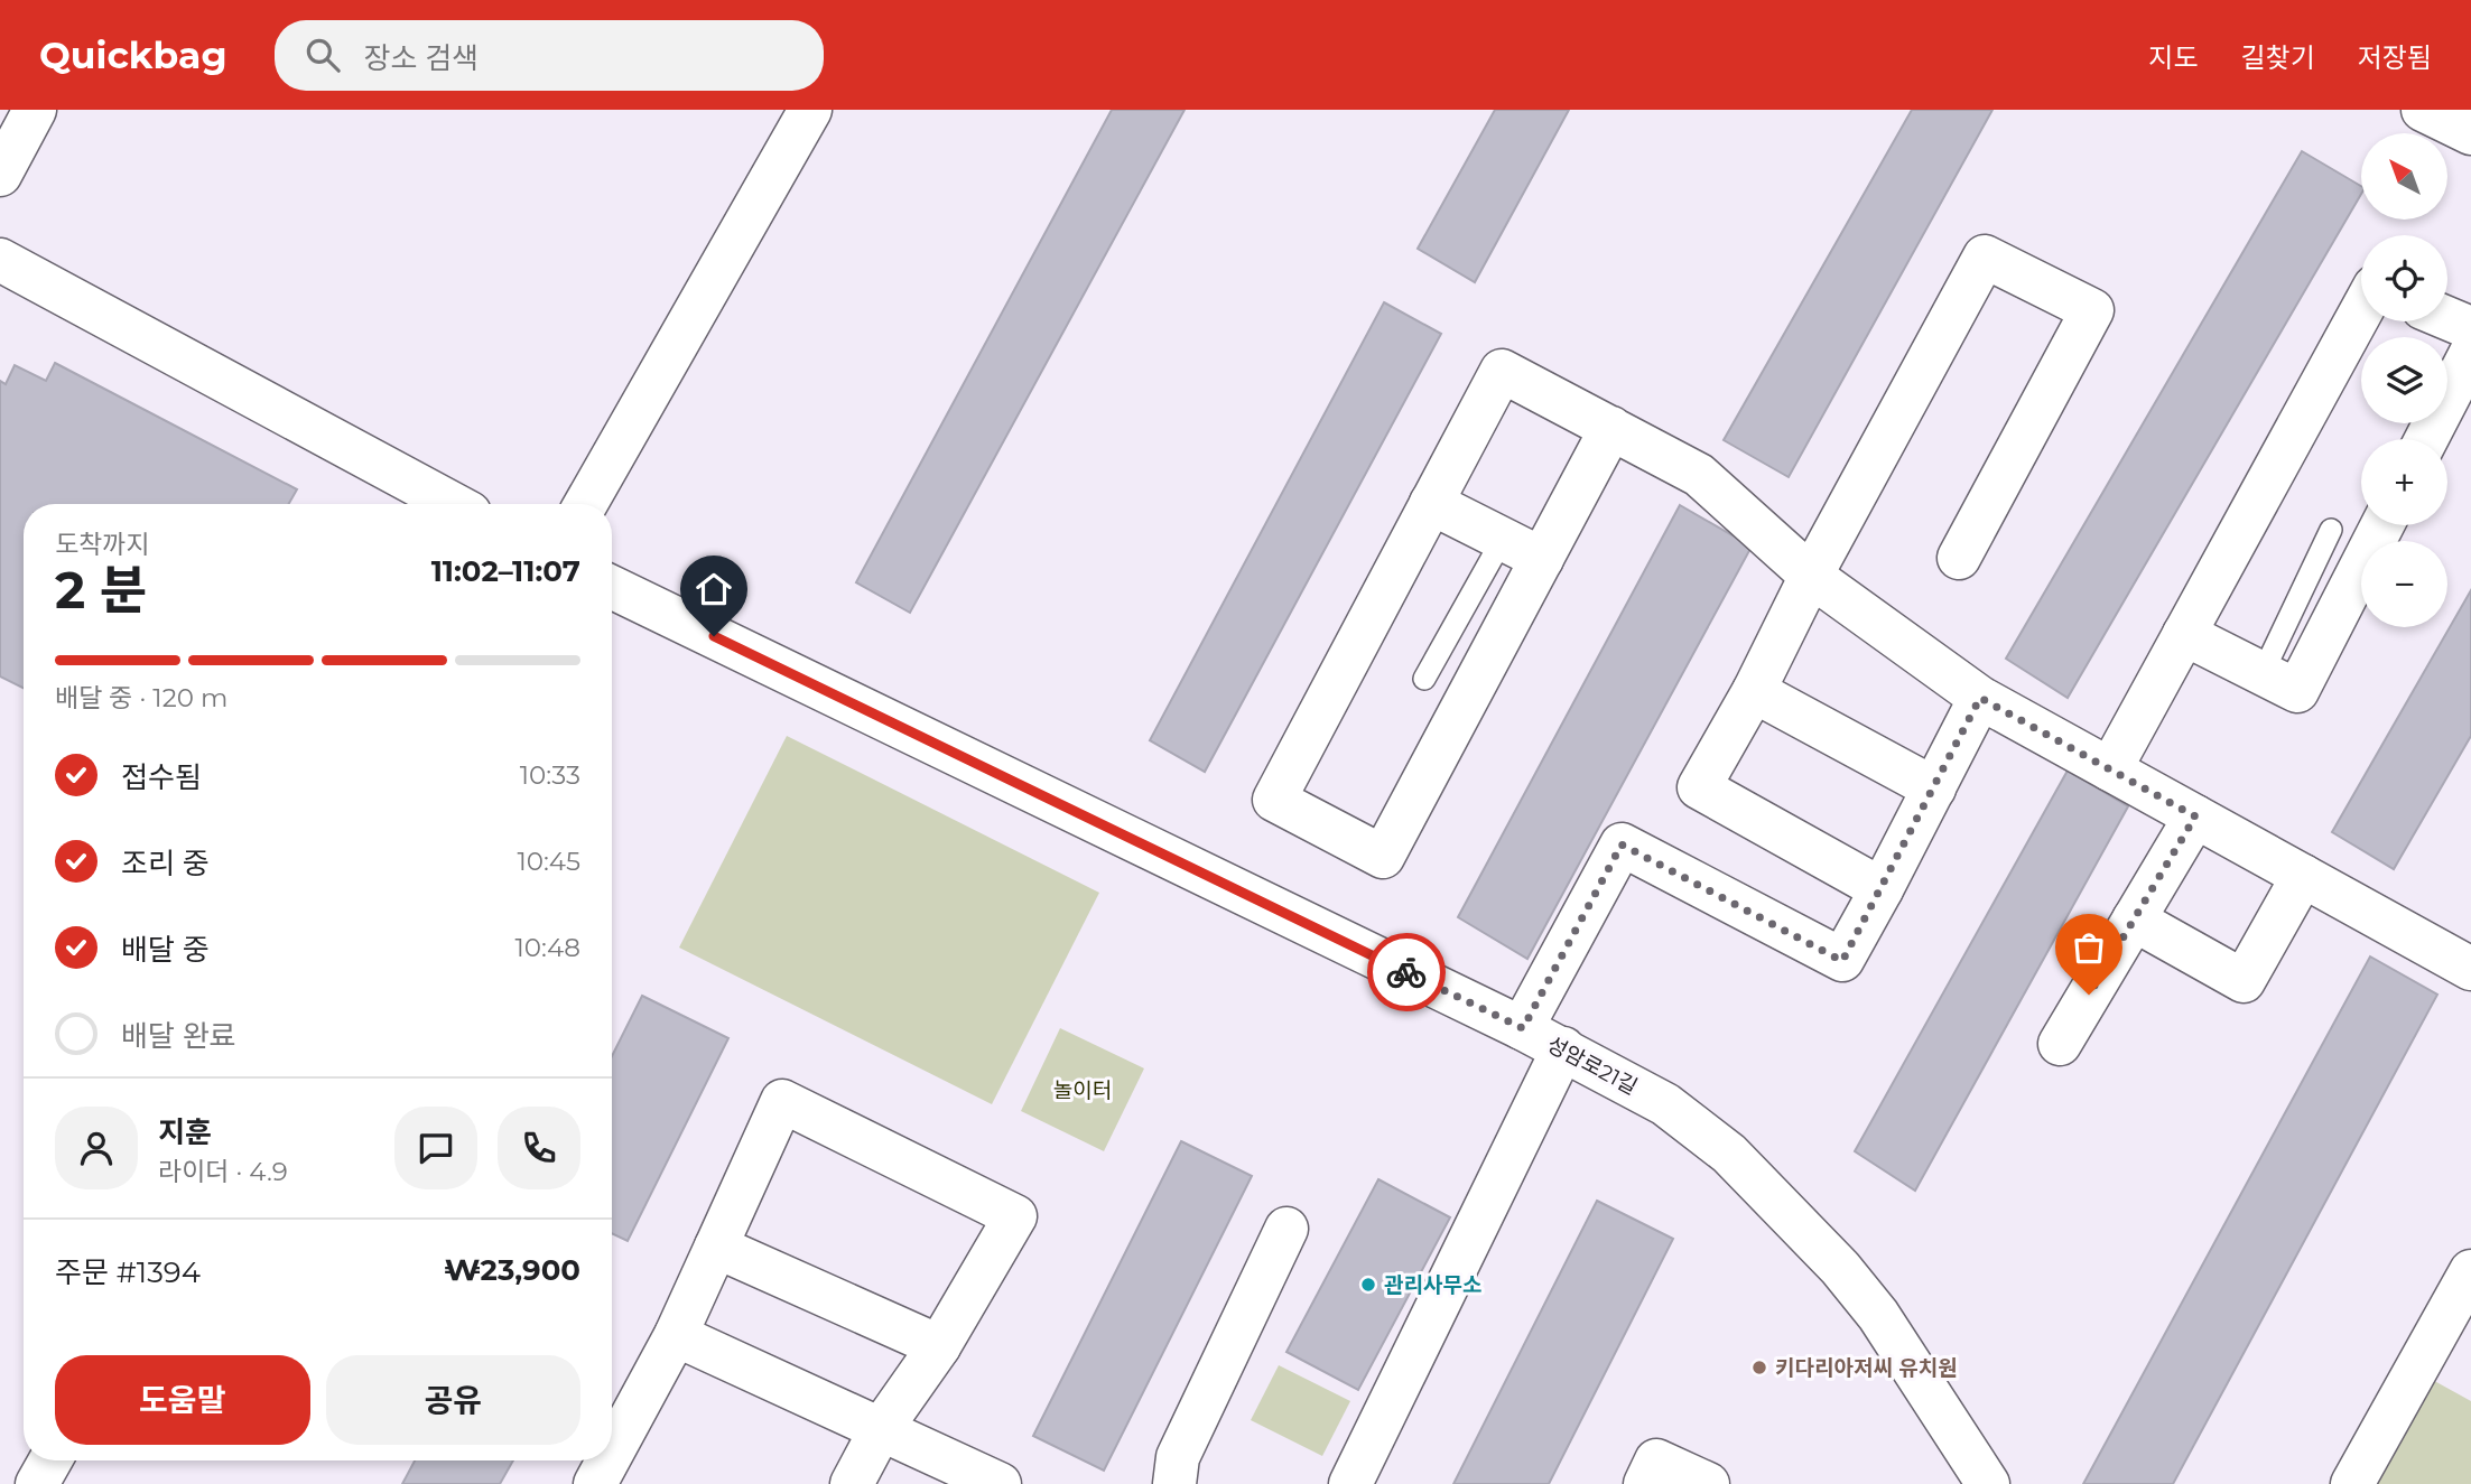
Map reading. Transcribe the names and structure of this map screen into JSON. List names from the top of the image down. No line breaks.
{"streets":{"street":["성암로21길"]},"parks":["놀이터"],"places":["관리사무소","키다리아저씨 유치원"],"north":"top left","page":{"header":"Quickbag","search":"장소 검색","nav":["지도","길찾기","저장됨"],"map_buttons":["+","−"],"heading":["2 분","도착까지","11:02–11:07"],"panel":["지훈","라이더 · 4.9","주문 #1394","₩23,900"],"bar":"배달 중 · 120 m","list":[["접수됨","10:33"],["조리 중","10:45"],["배달 중","10:48"],"배달 완료"],"buttons":["도움말","공유"]}}
